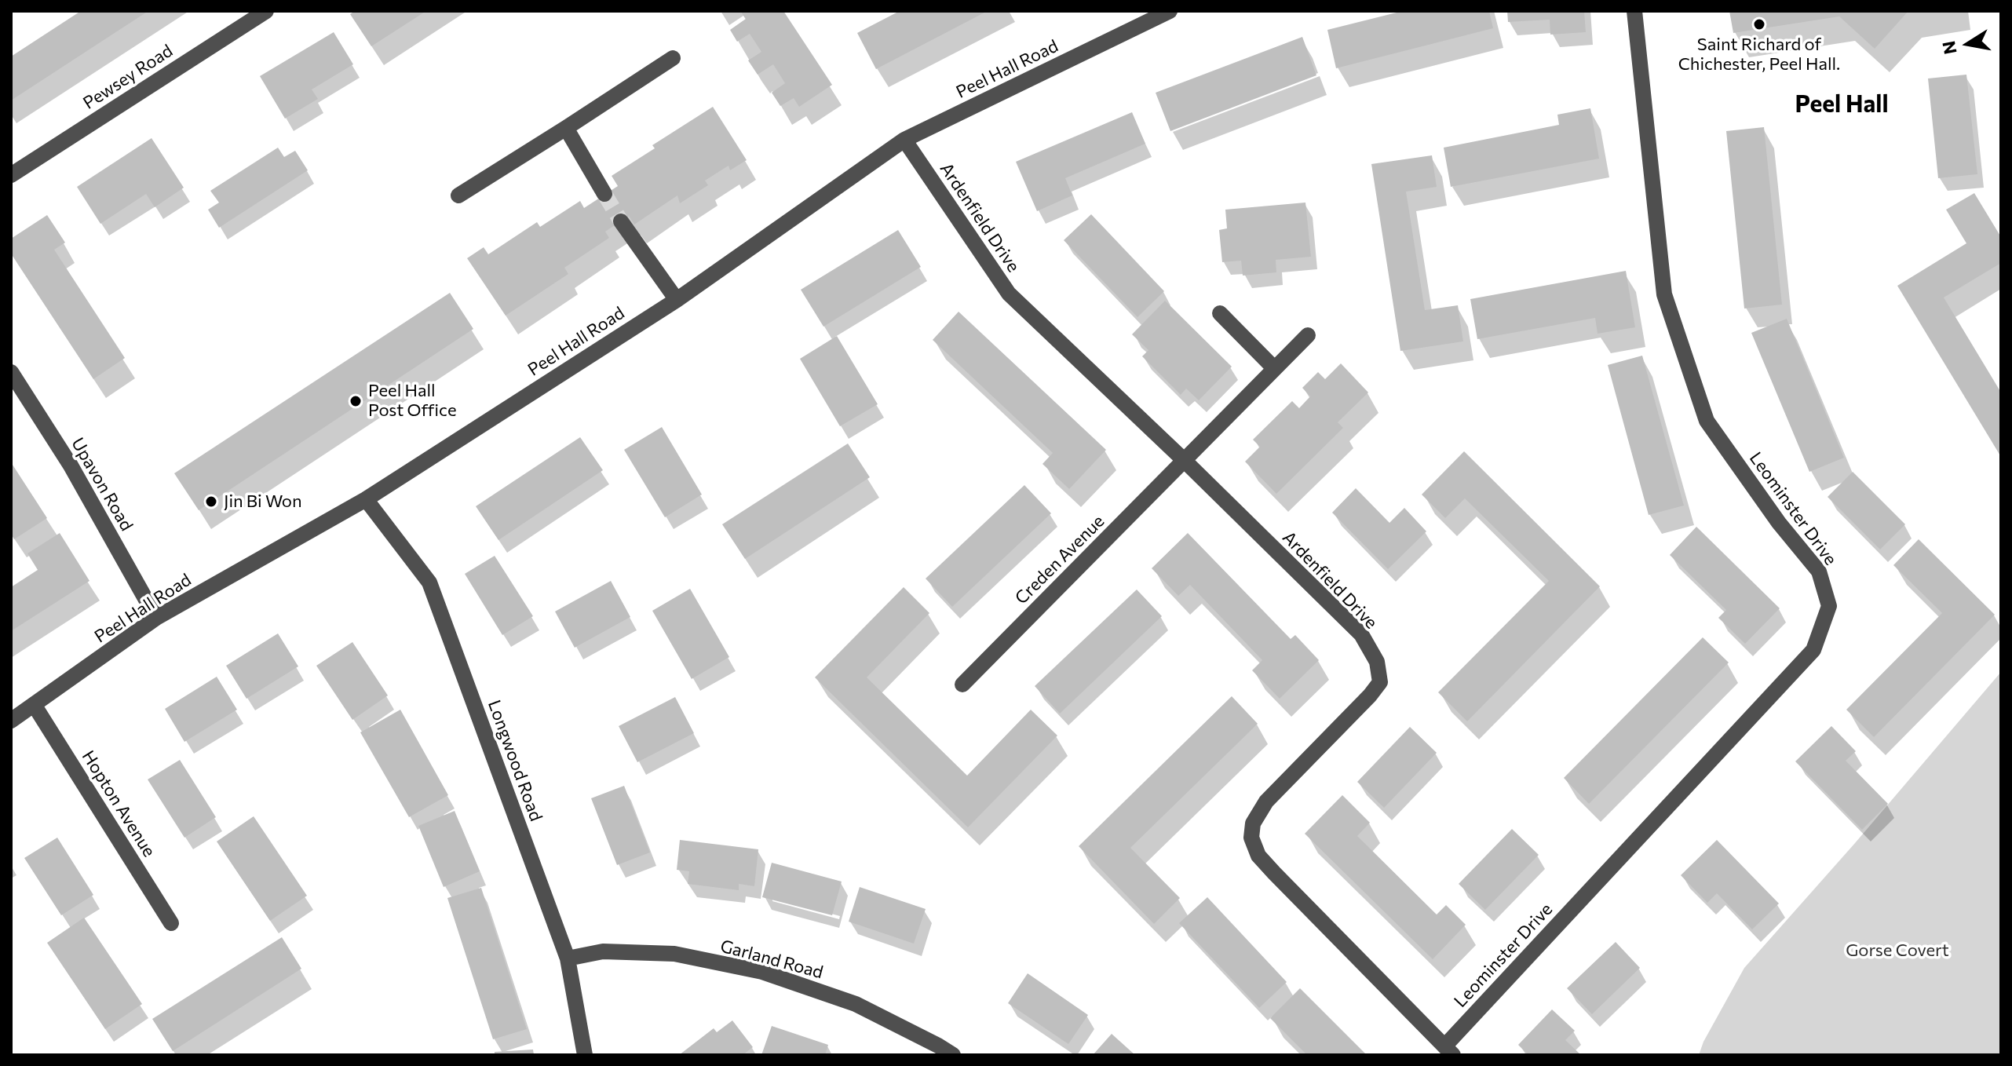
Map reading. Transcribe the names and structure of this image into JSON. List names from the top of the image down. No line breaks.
{"streets":{"street":["Peel Hall Road","Pewsey Road","Ardenfield Drive","Upavon Road","Leominster Drive","Creden Avenue","Longwood Road","Hopton Avenue","Garland Road"]},"crossings":[["Peel Hall Road","Ardenfield Drive"],["Peel Hall Road","Upavon Road"],["Peel Hall Road","Longwood Road"],["Peel Hall Road","Hopton Avenue"],["Ardenfield Drive","Leominster Drive"],["Ardenfield Drive","Creden Avenue"],["Longwood Road","Garland Road"]],"districts":["Peel Hall"],"parks":["Gorse Covert"],"places":["Saint Richard of Chichester, Peel Hall.","Peel Hall Post Office","Jin Bi Won"],"north":"left"}
